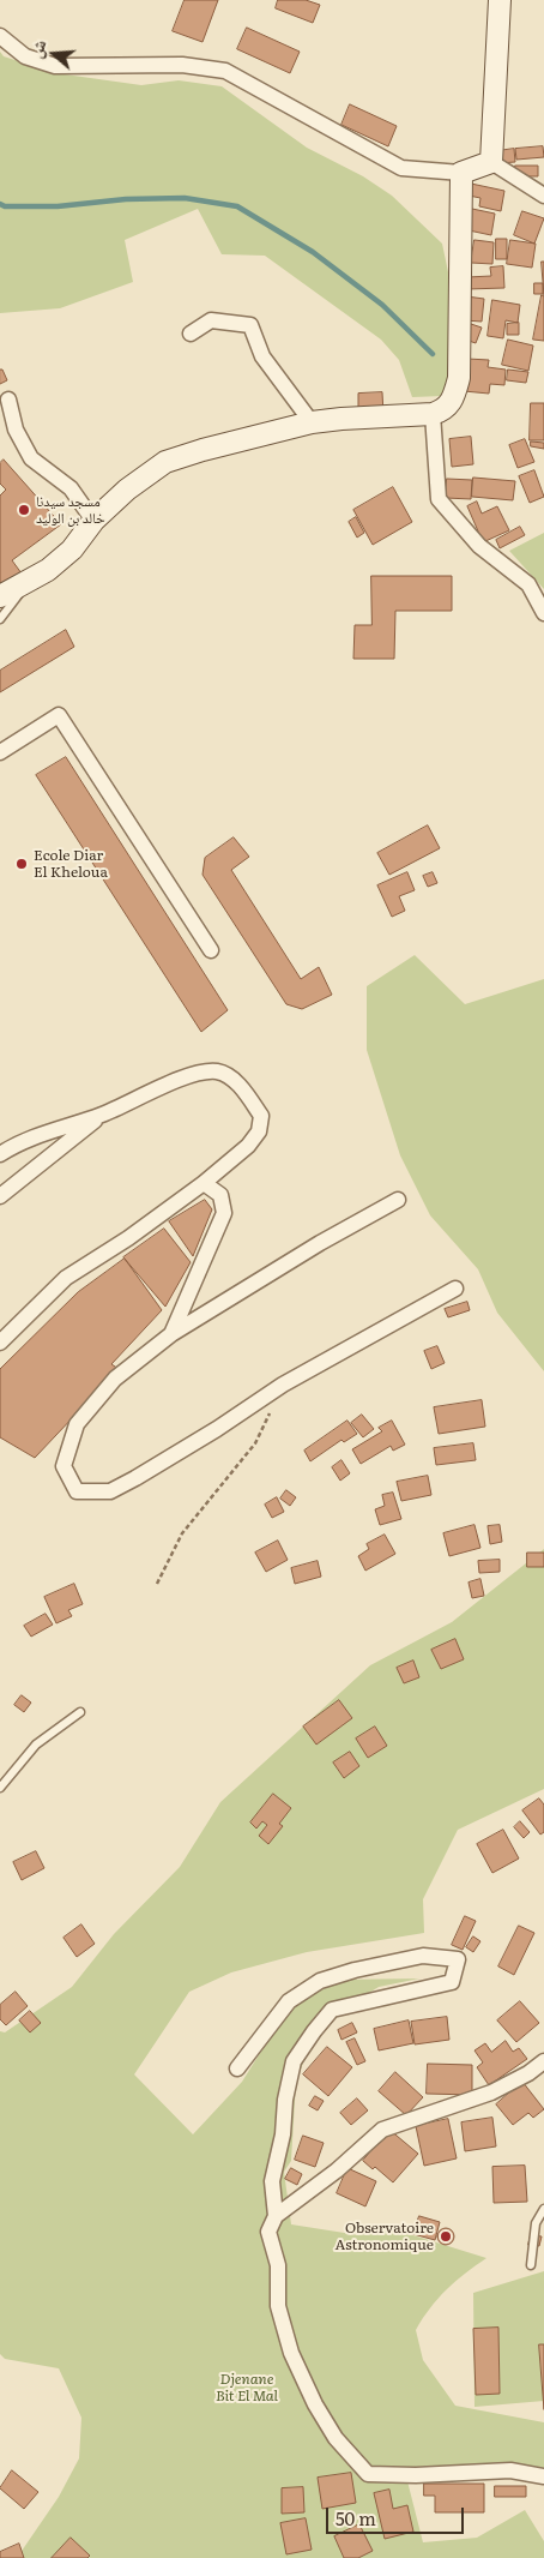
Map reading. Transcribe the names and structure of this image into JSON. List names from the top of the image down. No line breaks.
{"parks":["Djenane Bit El Mal"],"places":["مسجد سيدنا خالد بن الوليد","Ecole Diar El Kheloua","Observatoire Astronomique"],"scale_bar":"50 m","north":"left"}
